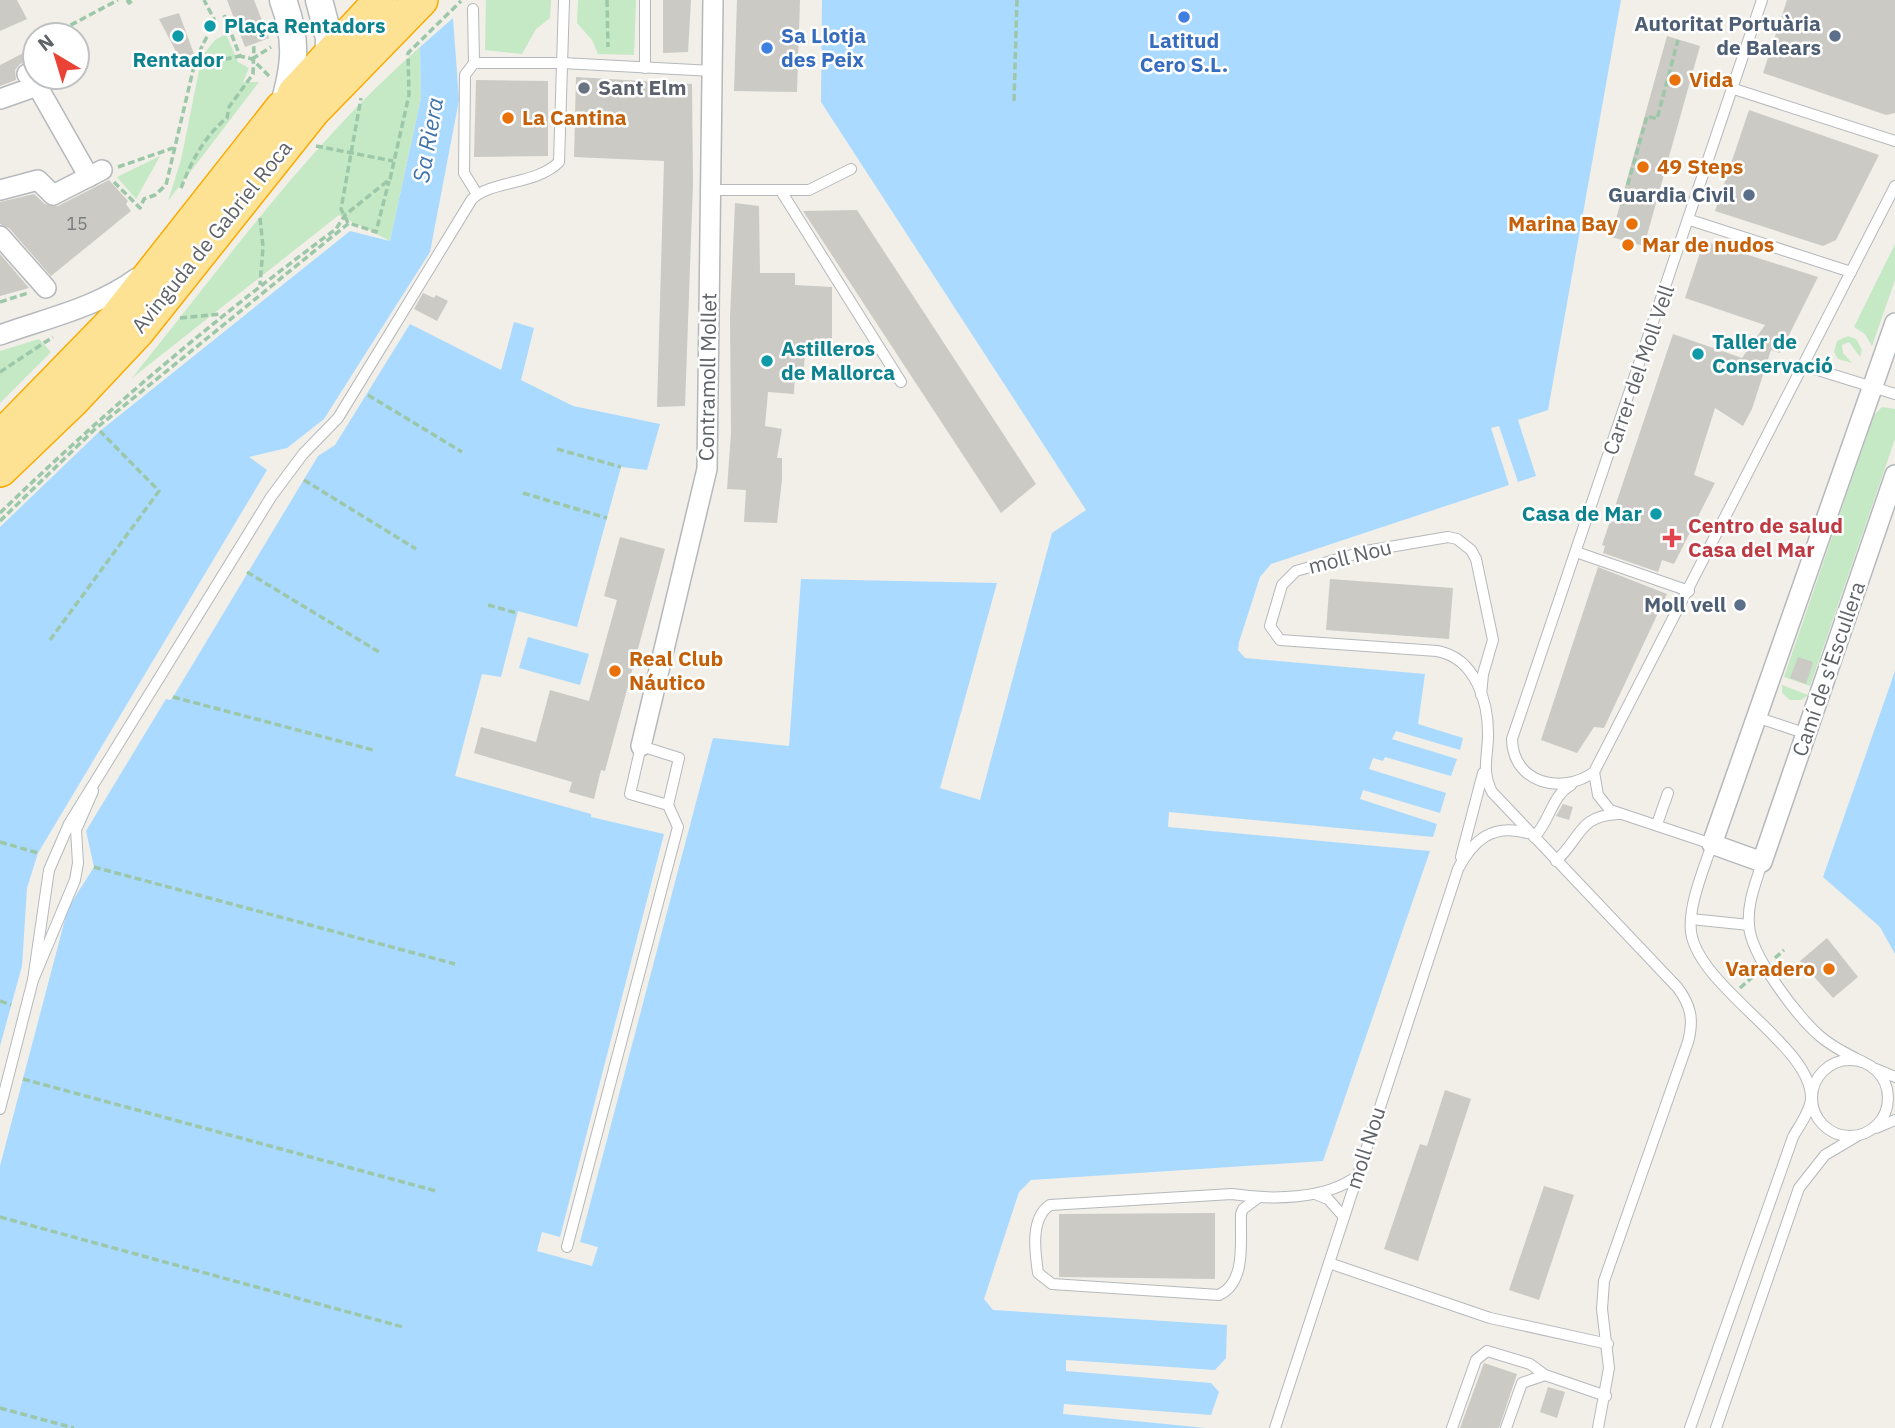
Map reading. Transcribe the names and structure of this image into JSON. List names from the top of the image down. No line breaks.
{"streets":{"highway":["Avinguda de Gabriel Roca"],"street":["Contramoll Mollet","Camí de s'Escullera"],"lane":["Carrer del Moll Vell","moll Nou"]},"water":["Sa Riera"],"places":{"other":["Latitud Cero S.L.","Plaça Rentadors","Rentador","Autoritat Portuària de Balears","Sa Llotja des Peix","Vida","Sant Elm","La Cantina","49 Steps","Guardia Civil","Marina Bay","Mar de nudos","Taller de Conservació","Astilleros de Mallorca","Casa de Mar","Moll vell","Real Club Náutico","Varadero"],"health":["Centro de salud Casa del Mar"]},"house_numbers":["15"],"north":"top left"}
